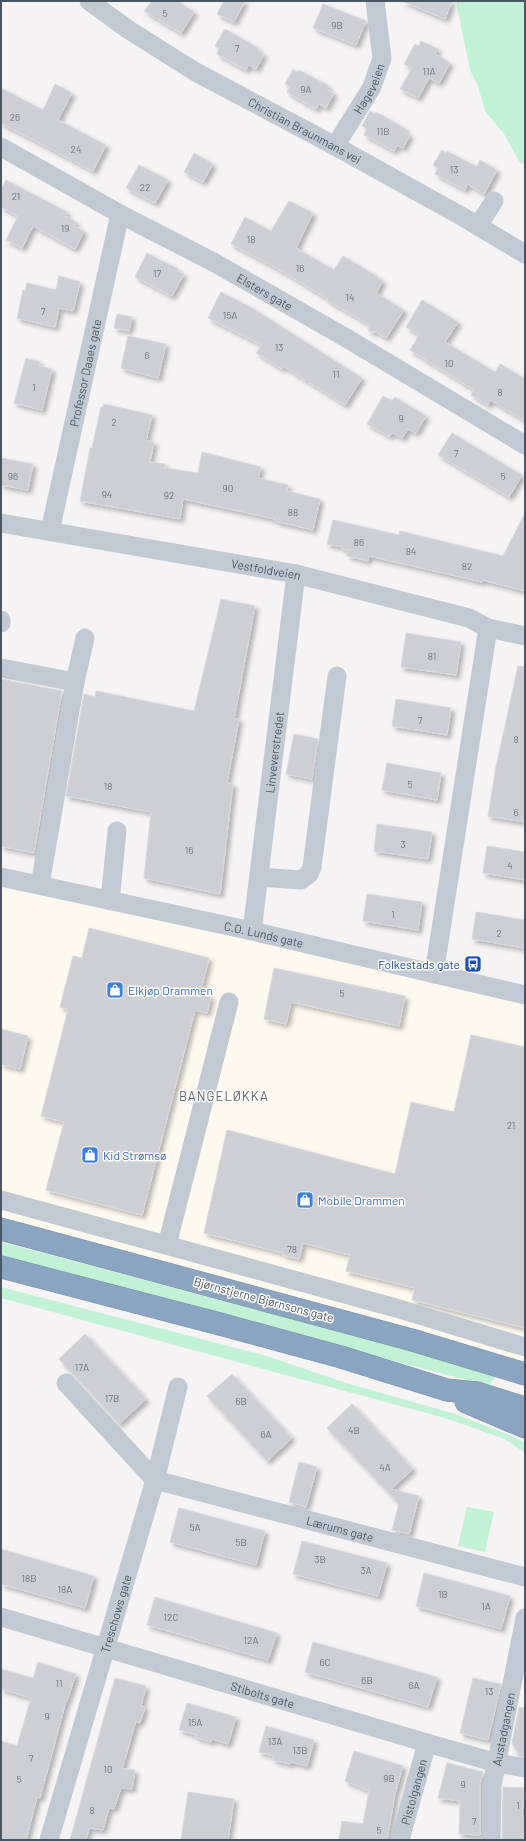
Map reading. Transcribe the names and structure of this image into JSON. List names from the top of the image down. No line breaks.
{"streets":{"highway":["Bjørnstjerne Bjørnsons gate"],"street":["Hageveien","Christian Braunmans vei","Elsters gate","Professor Daaes gate","Vestfoldveien","Linveverstredet","C.O. Lunds gate","Lærums gate","Treschows gate","Stibolts gate","Austadgangen","Pistolgangen"]},"crossings":[["Hageveien","Christian Braunmans vei"],["Elsters gate","Professor Daaes gate"],["Professor Daaes gate","Vestfoldveien"],["Vestfoldveien","Linveverstredet"],["Linveverstredet","C.O. Lunds gate"],["Lærums gate","Treschows gate"],["Treschows gate","Stibolts gate"],["Stibolts gate","Austadgangen"],["Stibolts gate","Pistolgangen"]],"districts":["BANGELØKKA"],"places":{"bus stop":["Folkestads gate"],"shop":["Elkjøp Drammen","Kid Strømsø","Mobile Drammen"]},"house_numbers":["5","9B","7","11A","9A","26","11B","24","13","22","21","19","18","16","17","14","7","15A","13","6","10","11","1","8","9","2","7","96","5","90","94","92","88","86","84","82","81","7","8","5","18","6","3","16","4","1","2","5","21","78","17A","17B","6B","4B","6A","4A","5A","5B","3B","3A","18B","18A","1B","1A","12C","12A","6C","6B","11","6A","13","9","15A","13A","13B","7","10","9B","5","9","1","8","7","5"]}
